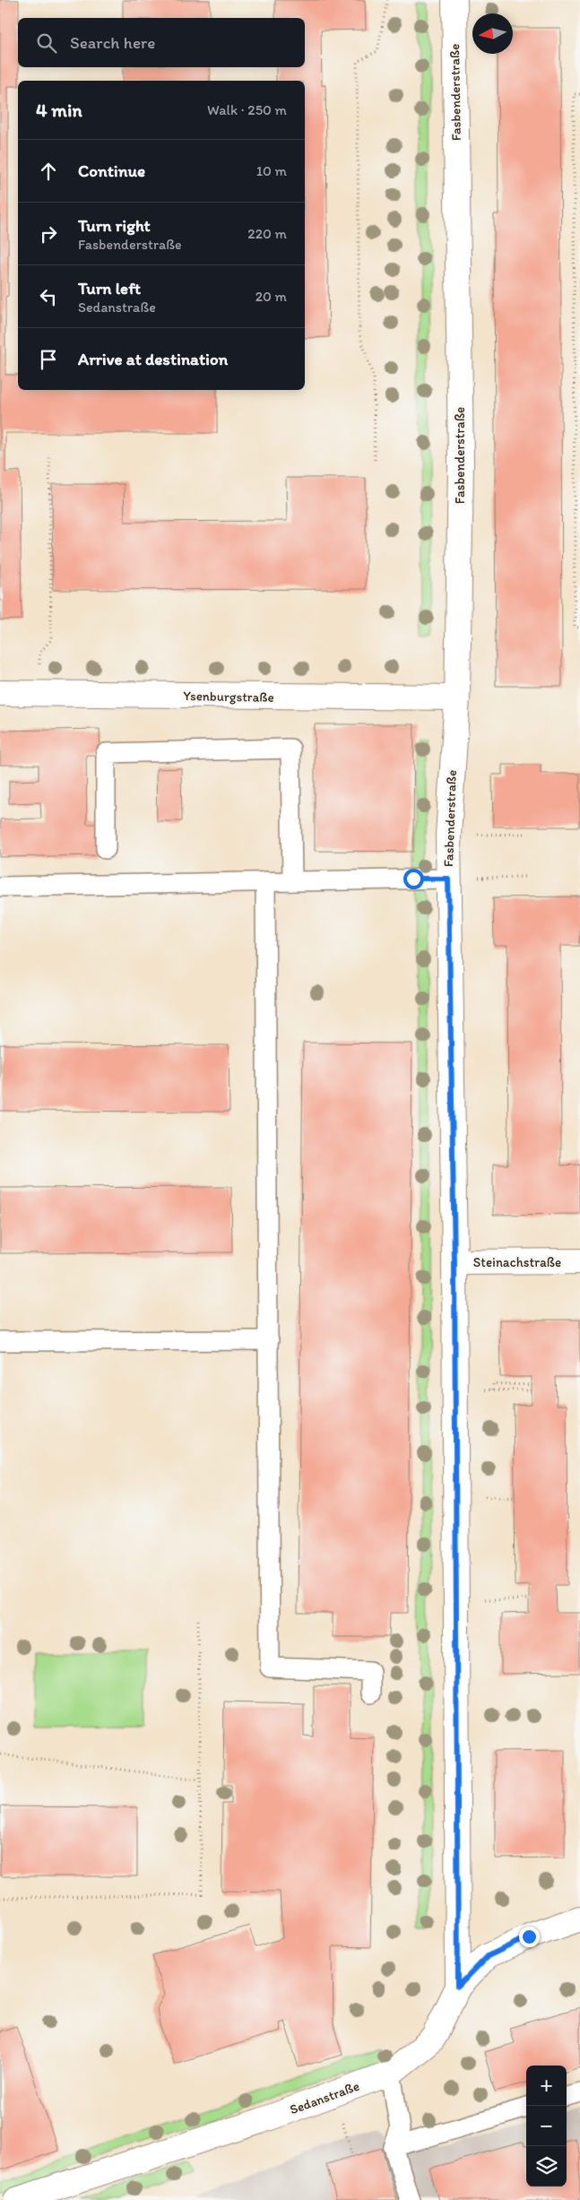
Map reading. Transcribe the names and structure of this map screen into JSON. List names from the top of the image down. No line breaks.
{"streets":{"street":["Fasbenderstraße","Ysenburgstraße","Steinachstraße","Sedanstraße"]},"crossings":[["Fasbenderstraße","Ysenburgstraße"],["Fasbenderstraße","Steinachstraße"],["Fasbenderstraße","Sedanstraße"]],"north":"left","page":{"search":"Search here","heading":["4 min","Walk · 250 m"],"list":[["Continue","10 m"],["Turn right","Fasbenderstraße","220 m"],["Turn left","Sedanstraße","20 m"],"Arrive at destination"],"map_buttons":["+","−"]}}
